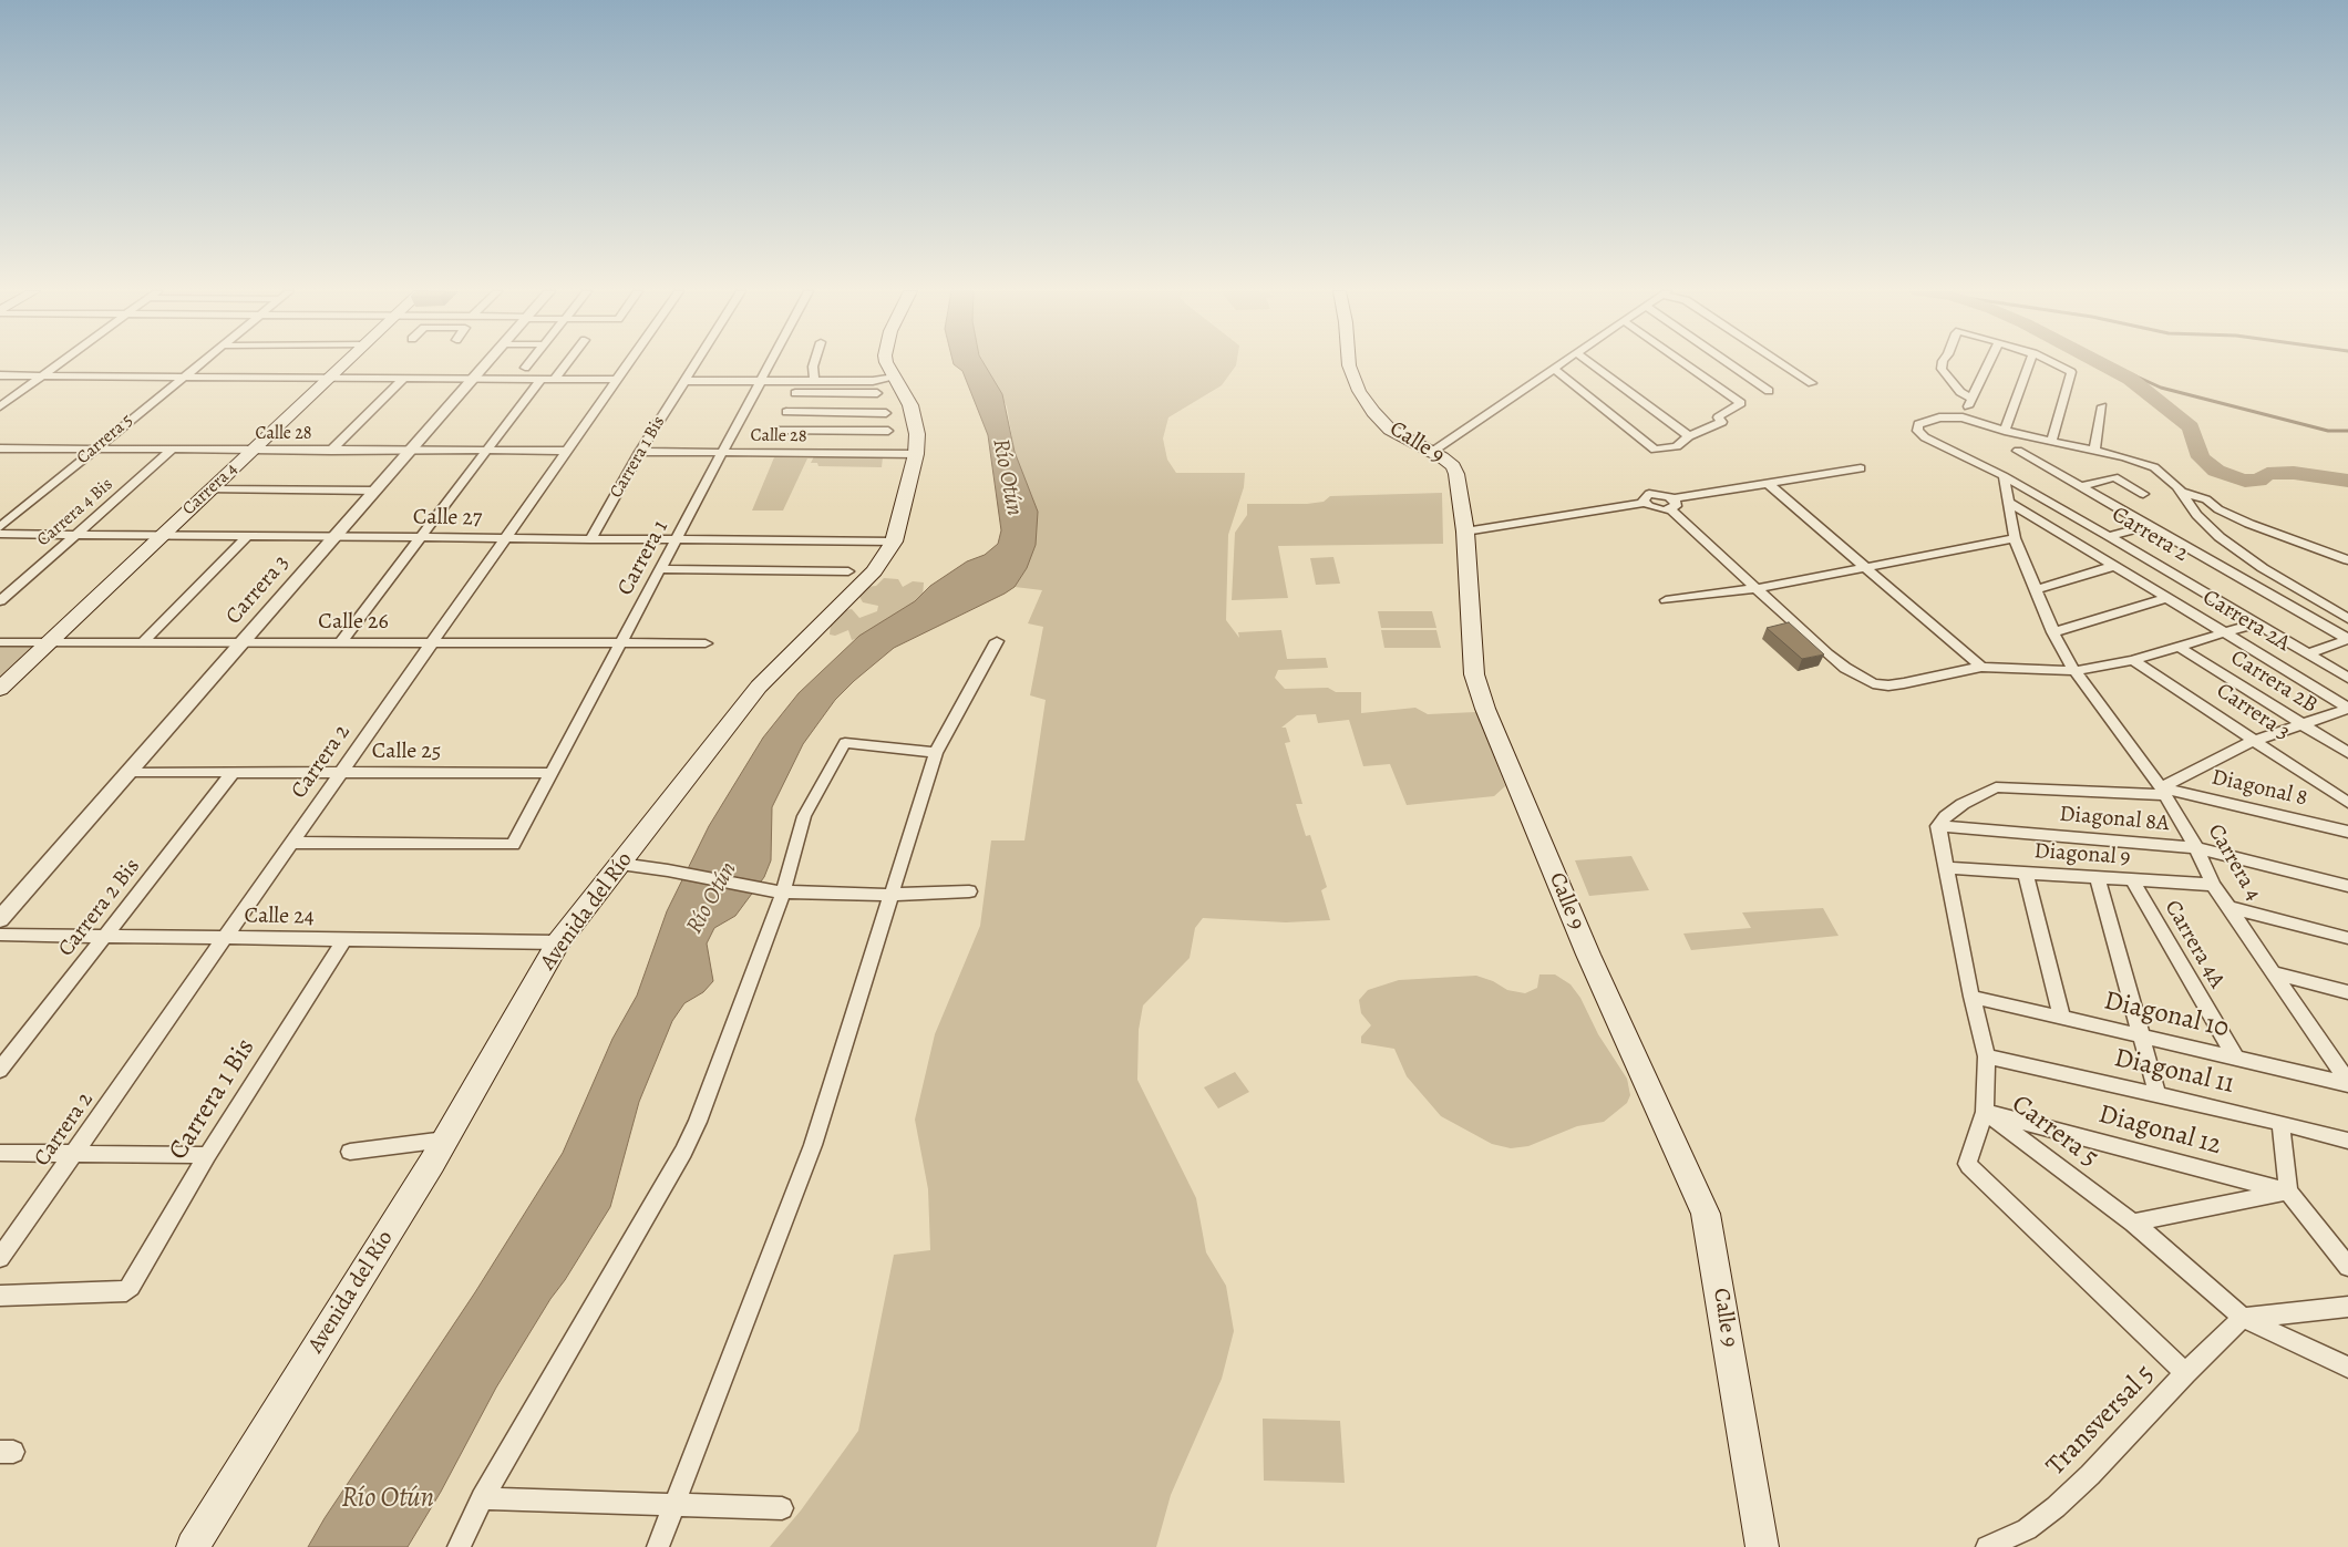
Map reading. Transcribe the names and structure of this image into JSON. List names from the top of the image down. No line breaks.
{"streets":{"main road":["Calle 9","Carrera 4","Avenida del Río"],"street":["Calle 28","Carrera 5","Carrera 1 Bis","Carrera 4 Bis","Calle 27","Carrera 2","Carrera 1","Carrera 3","Carrera 2A","Calle 26","Carrera 2B","Calle 25","Diagonal 8","Diagonal 8A","Diagonal 9","Carrera 2 Bis","Calle 24","Carrera 4A","Diagonal 10","Diagonal 11","Diagonal 12","Transversal 5"]},"crossings":[["Calle 28","Carrera 5"],["Calle 28","Carrera 1 Bis"],["Calle 28","Carrera 4"],["Calle 28","Carrera 4 Bis"],["Calle 28","Carrera 2"],["Calle 28","Carrera 1"],["Calle 28","Carrera 3"],["Calle 28","Avenida del Río"],["Carrera 5","Diagonal 8"],["Carrera 5","Diagonal 8A"],["Carrera 5","Diagonal 9"],["Carrera 5","Diagonal 10"],["Carrera 5","Diagonal 11"],["Carrera 5","Diagonal 12"],["Carrera 5","Transversal 5"],["Carrera 1 Bis","Calle 27"],["Carrera 1 Bis","Calle 24"],["Carrera 4","Calle 27"],["Carrera 4","Carrera 2"],["Carrera 4","Carrera 2A"],["Carrera 4","Calle 26"],["Carrera 4","Diagonal 8"],["Carrera 4","Diagonal 8A"],["Carrera 4","Diagonal 9"],["Carrera 4","Diagonal 10"],["Carrera 4 Bis","Calle 27"],["Calle 27","Carrera 2"],["Calle 27","Carrera 1"],["Calle 27","Carrera 3"],["Calle 27","Avenida del Río"],["Carrera 2","Carrera 1"],["Carrera 2","Calle 26"],["Carrera 2","Calle 25"],["Carrera 2","Calle 24"],["Carrera 1","Calle 26"],["Carrera 1","Calle 25"],["Carrera 3","Calle 26"],["Carrera 3","Calle 25"],["Calle 25","Carrera 2 Bis"],["Diagonal 8","Diagonal 8A"],["Diagonal 9","Carrera 4A"],["Carrera 2 Bis","Calle 24"],["Avenida del Río","Calle 24"],["Carrera 4A","Diagonal 10"]],"water":["Río Otún"]}
